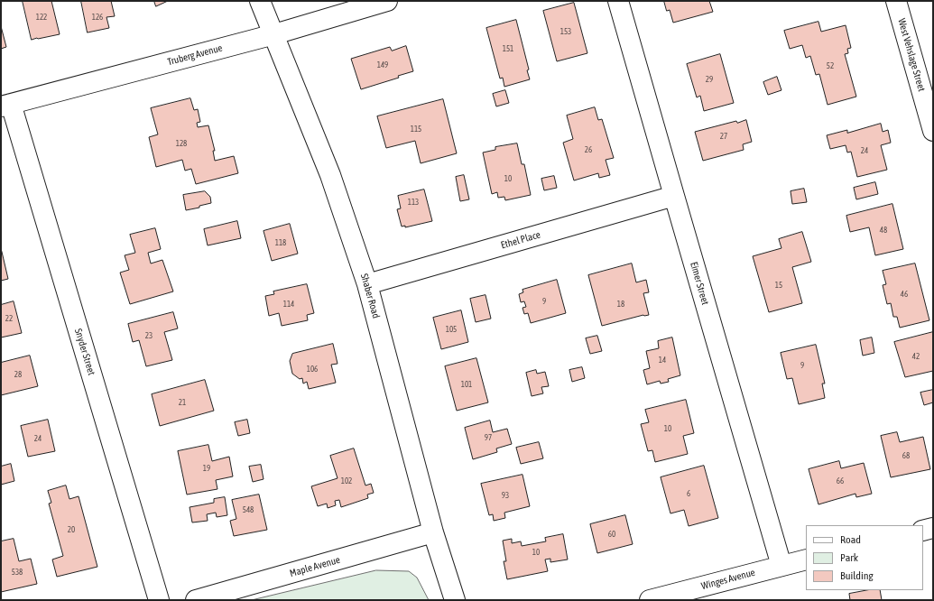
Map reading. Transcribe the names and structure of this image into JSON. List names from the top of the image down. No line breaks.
{"streets":{"street":["Truberg Avenue","West Vehslage Street","Ethel Place","Eimer Street","Shaber Road","Snyder Street","Maple Avenue","Winges Avenue"]},"crossings":[["Truberg Avenue","Shaber Road"],["Truberg Avenue","Snyder Street"],["Ethel Place","Eimer Street"],["Ethel Place","Shaber Road"],["Eimer Street","Winges Avenue"],["Shaber Road","Maple Avenue"]],"house_numbers":["122","126","153","151","149","52","29","115","27","128","26","24","10","113","48","118","15","46","9","114","18","22","105","23","42","14","9","106","28","101","21","10","97","24","68","19","102","66","6","93","548","20","60","10","538"],"legend":["Road","Park","Building"]}
